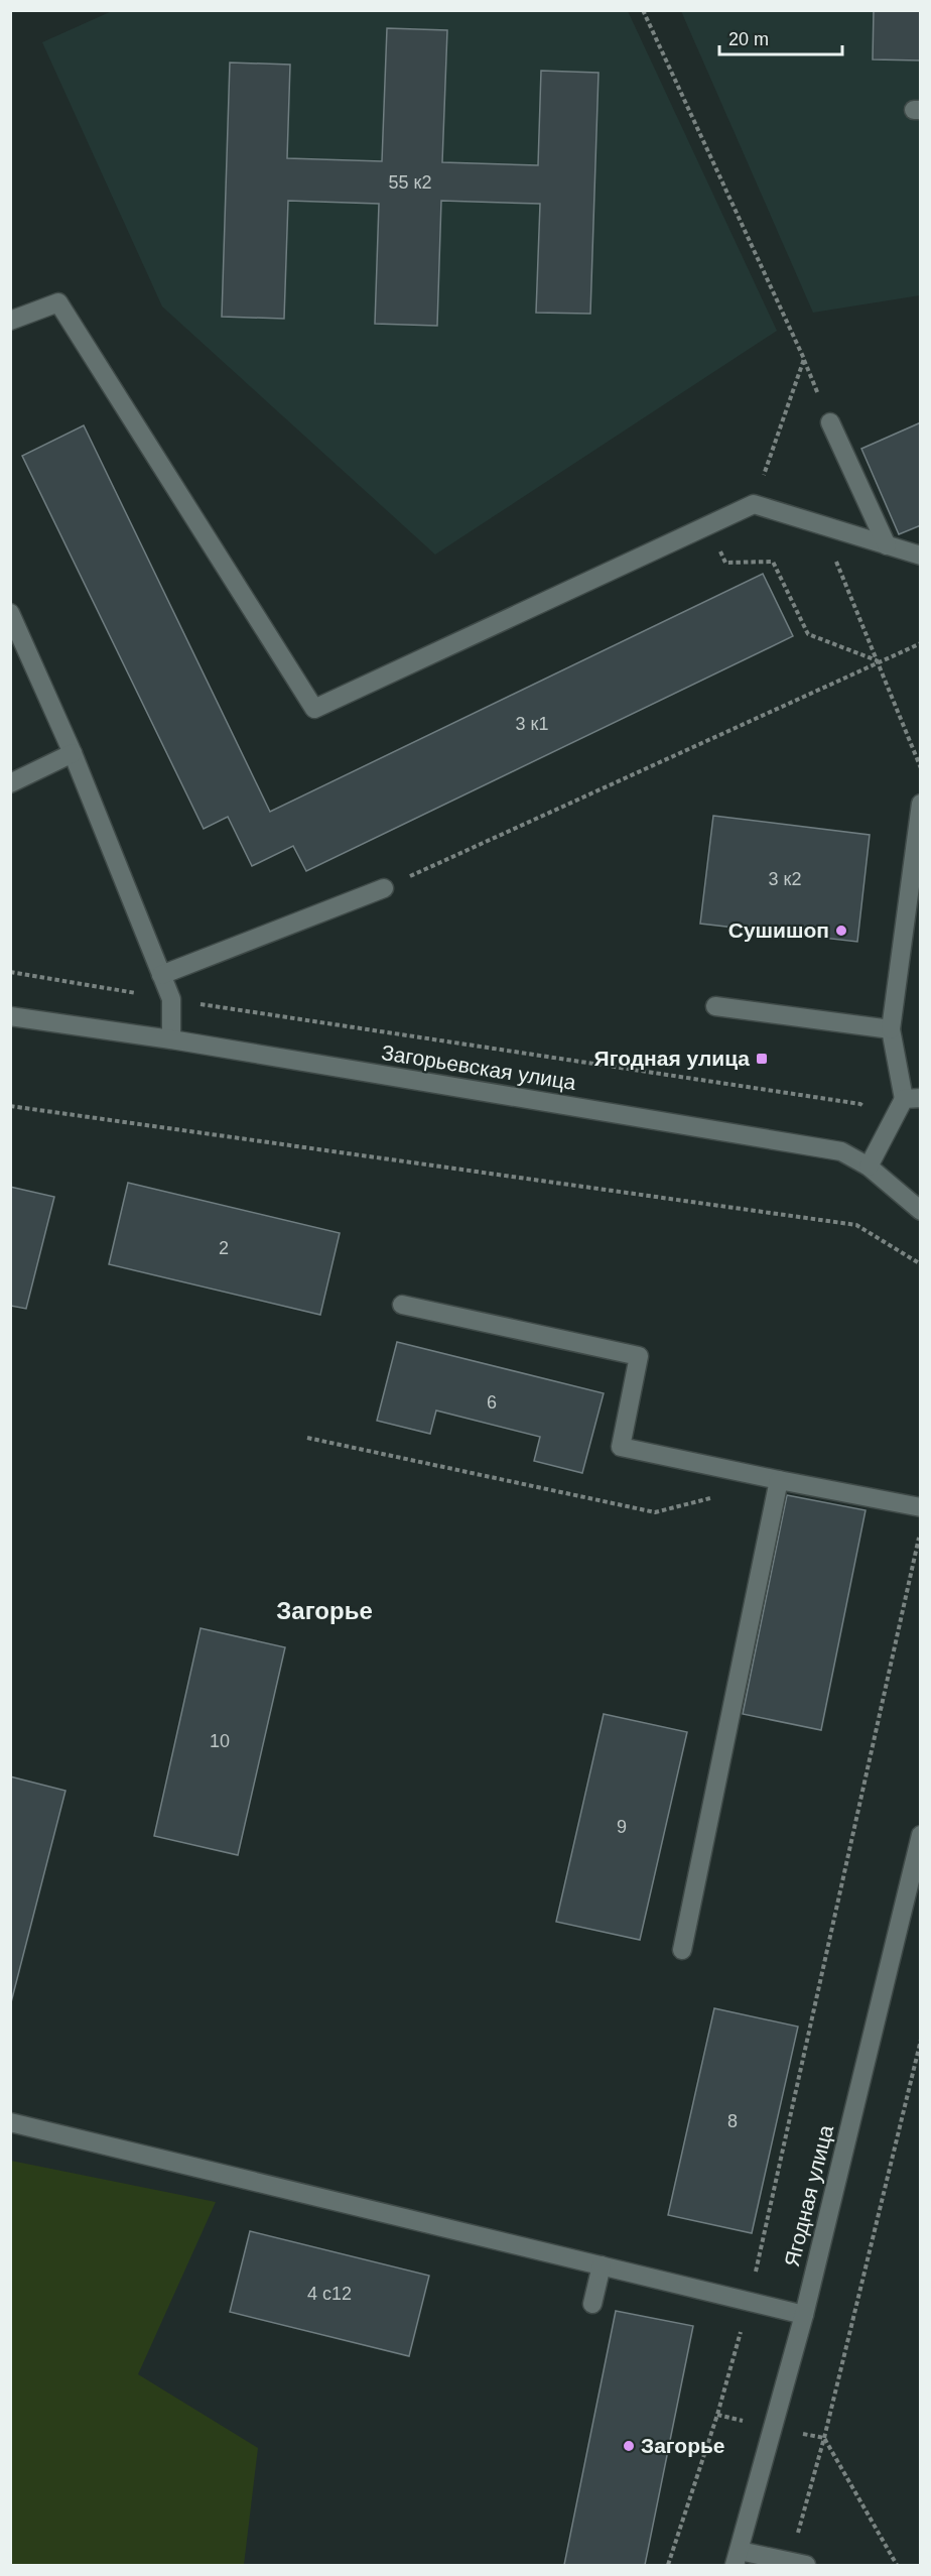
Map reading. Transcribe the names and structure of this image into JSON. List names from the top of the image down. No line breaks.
{"streets":{"street":["Загорьевская улица","Ягодная улица"]},"districts":["Загорье"],"places":{"other":["Сушишоп","Загорье"],"transit":["Ягодная улица"]},"house_numbers":["55 к2","3 к1","3 к2","2","6","10","9","8","4 с12"],"scale_bar":"20 m"}
